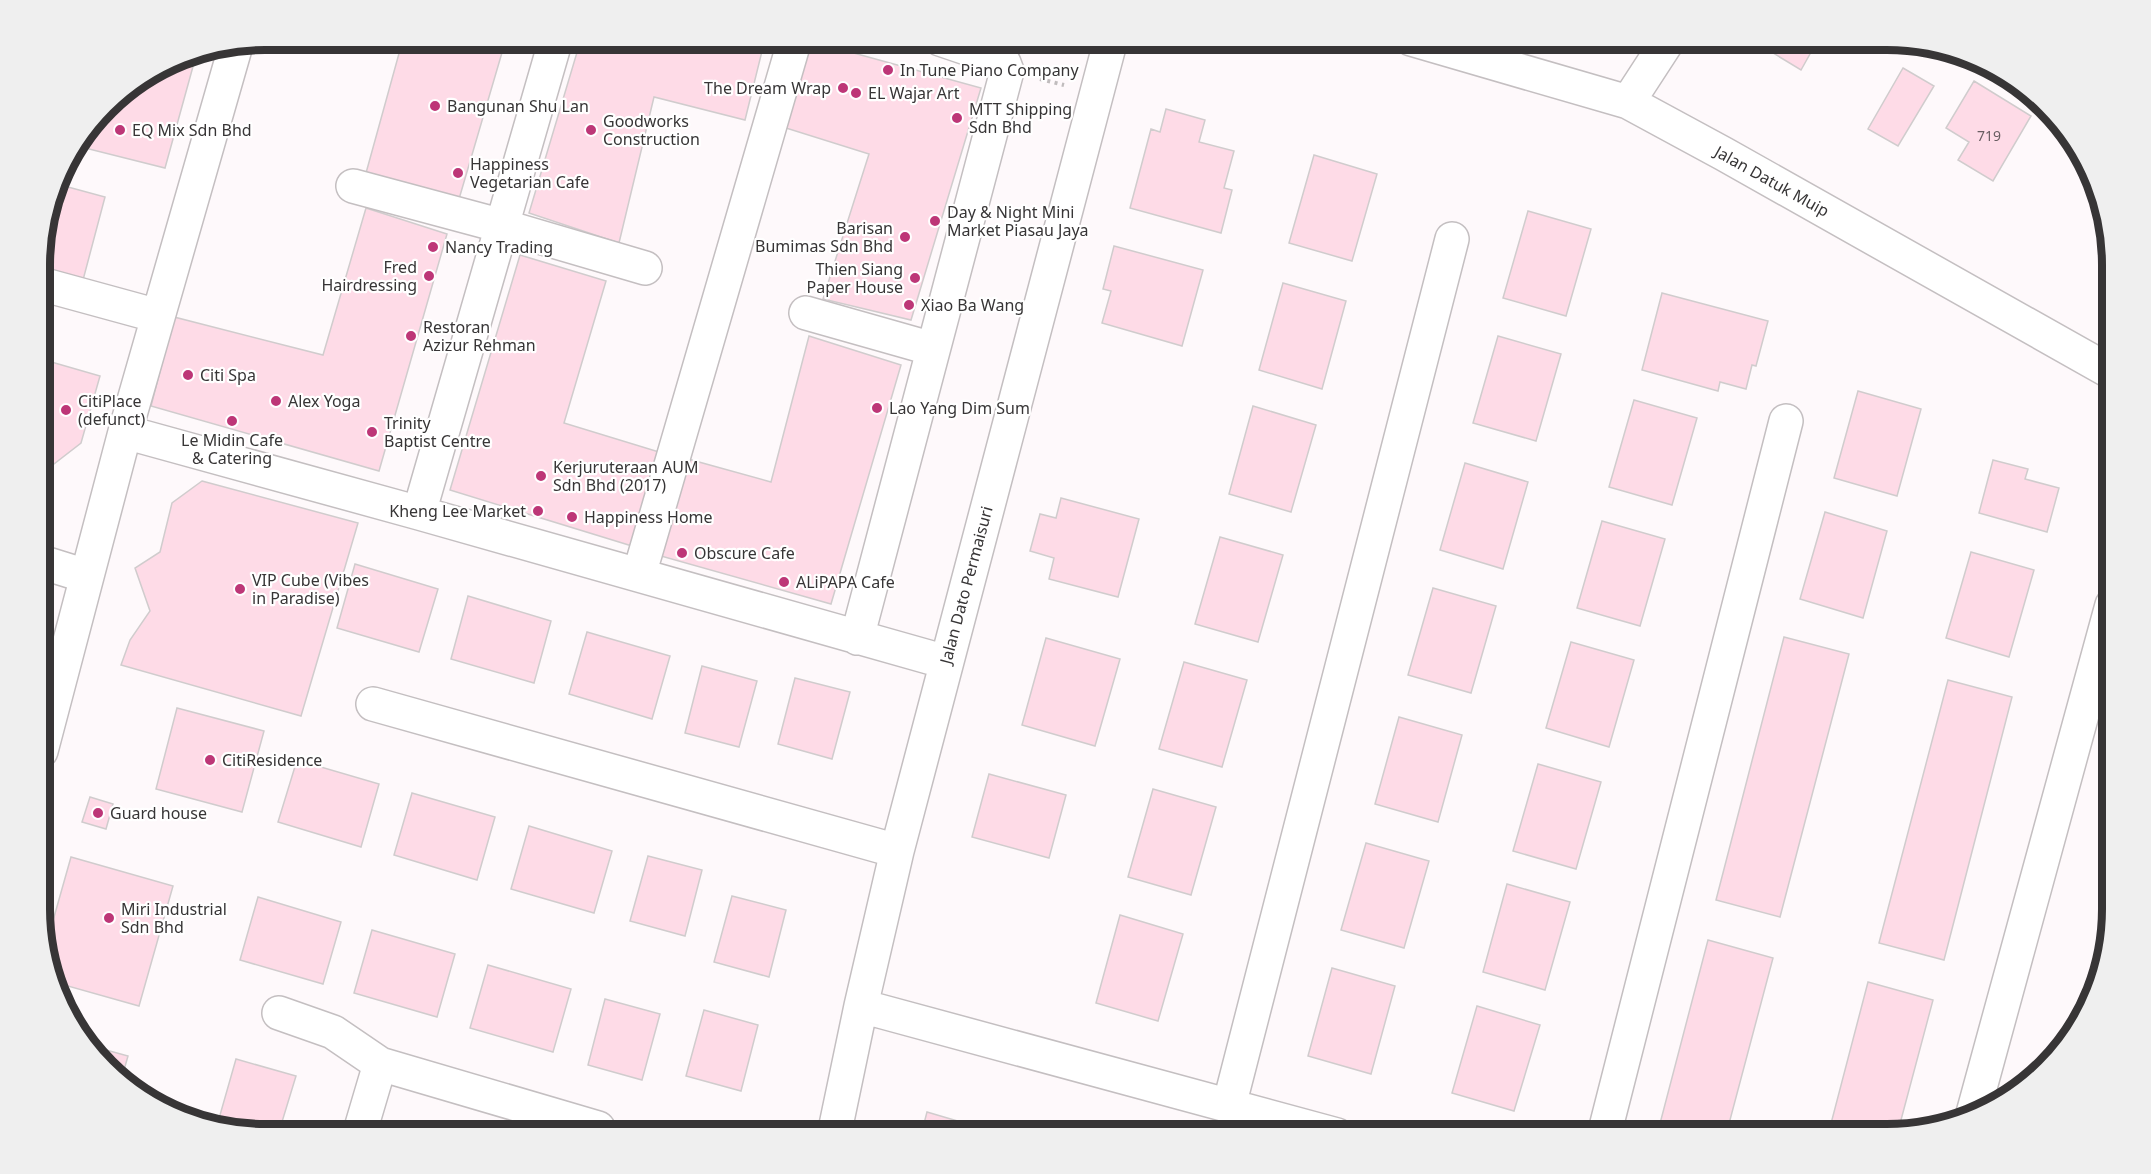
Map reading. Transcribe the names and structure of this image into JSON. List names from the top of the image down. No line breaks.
{"streets":{"street":["Jalan Datuk Muip","Jalan Dato Permaisuri"]},"places":["In Tune Piano Company","The Dream Wrap","EL Wajar Art","Bangunan Shu Lan","MTT Shipping Sdn Bhd","EQ Mix Sdn Bhd","Goodworks Construction","Happiness Vegetarian Cafe","Day & Night Mini Market Piasau Jaya","Barisan Bumimas Sdn Bhd","Nancy Trading","Fred Hairdressing","Thien Siang Paper House","Xiao Ba Wang","Restoran Azizur Rehman","Citi Spa","Alex Yoga","Lao Yang Dim Sum","CitiPlace (defunct)","Le Midin Cafe & Catering","Trinity Baptist Centre","Kerjuruteraan AUM Sdn Bhd (2017)","Kheng Lee Market","Happiness Home","Obscure Cafe","ALiPAPA Cafe","VIP Cube (Vibes in Paradise)","CitiResidence","Guard house","Miri Industrial Sdn Bhd"],"house_numbers":["719"]}
